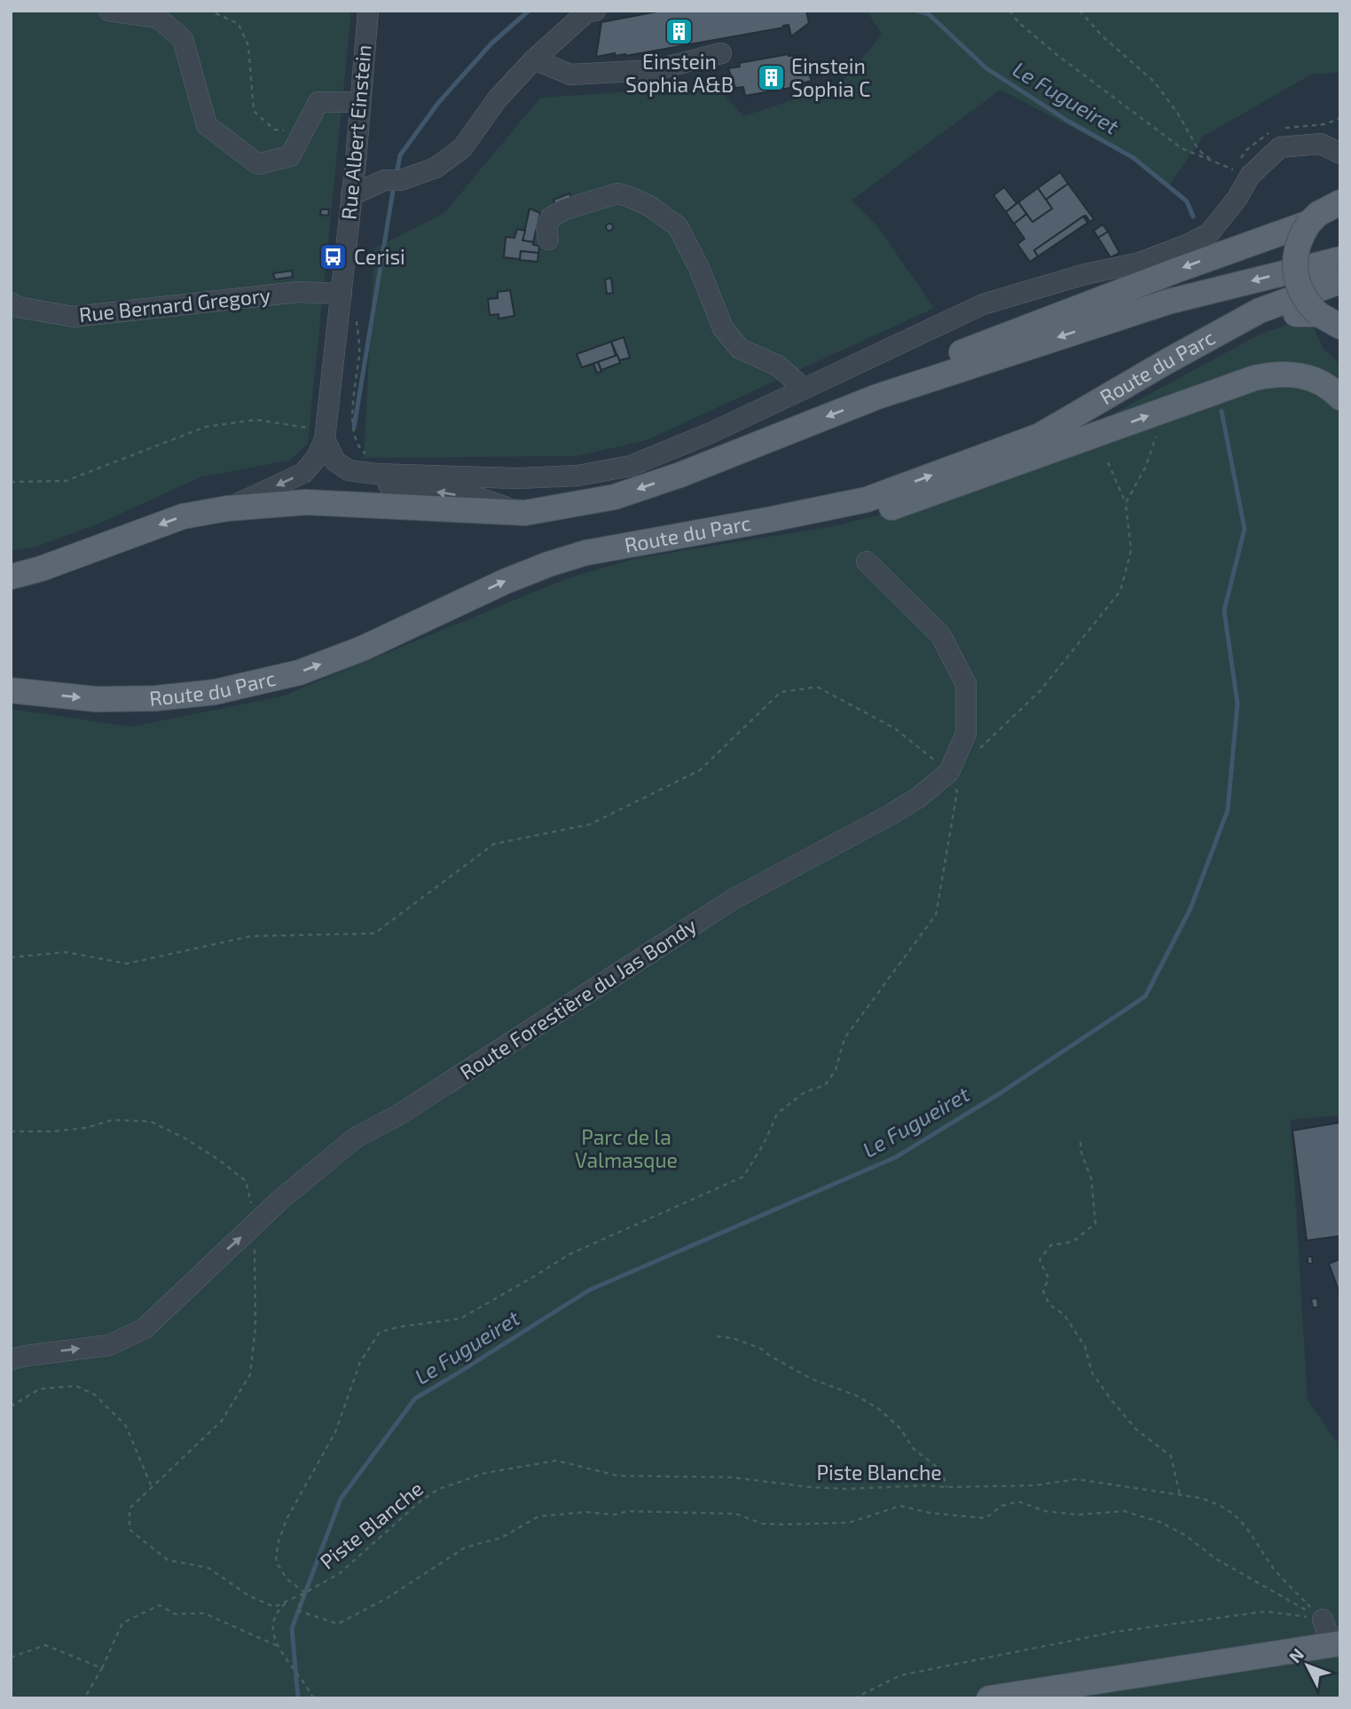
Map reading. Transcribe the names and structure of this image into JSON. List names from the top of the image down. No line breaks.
{"streets":{"main road":["Route du Parc"],"street":["Rue Albert Einstein","Rue Bernard Gregory","Route Forestière du Jas Bondy"],"path":["Piste Blanche"]},"crossings":[["Rue Albert Einstein","Rue Bernard Gregory"],["Route Forestière du Jas Bondy","Piste Blanche"]],"water":["Le Fugueiret"],"parks":["Parc de la Valmasque"],"places":{"building":["Einstein Sophia A&B","Einstein Sophia C"],"bus stop":["Cerisi"]},"north":"top left"}
